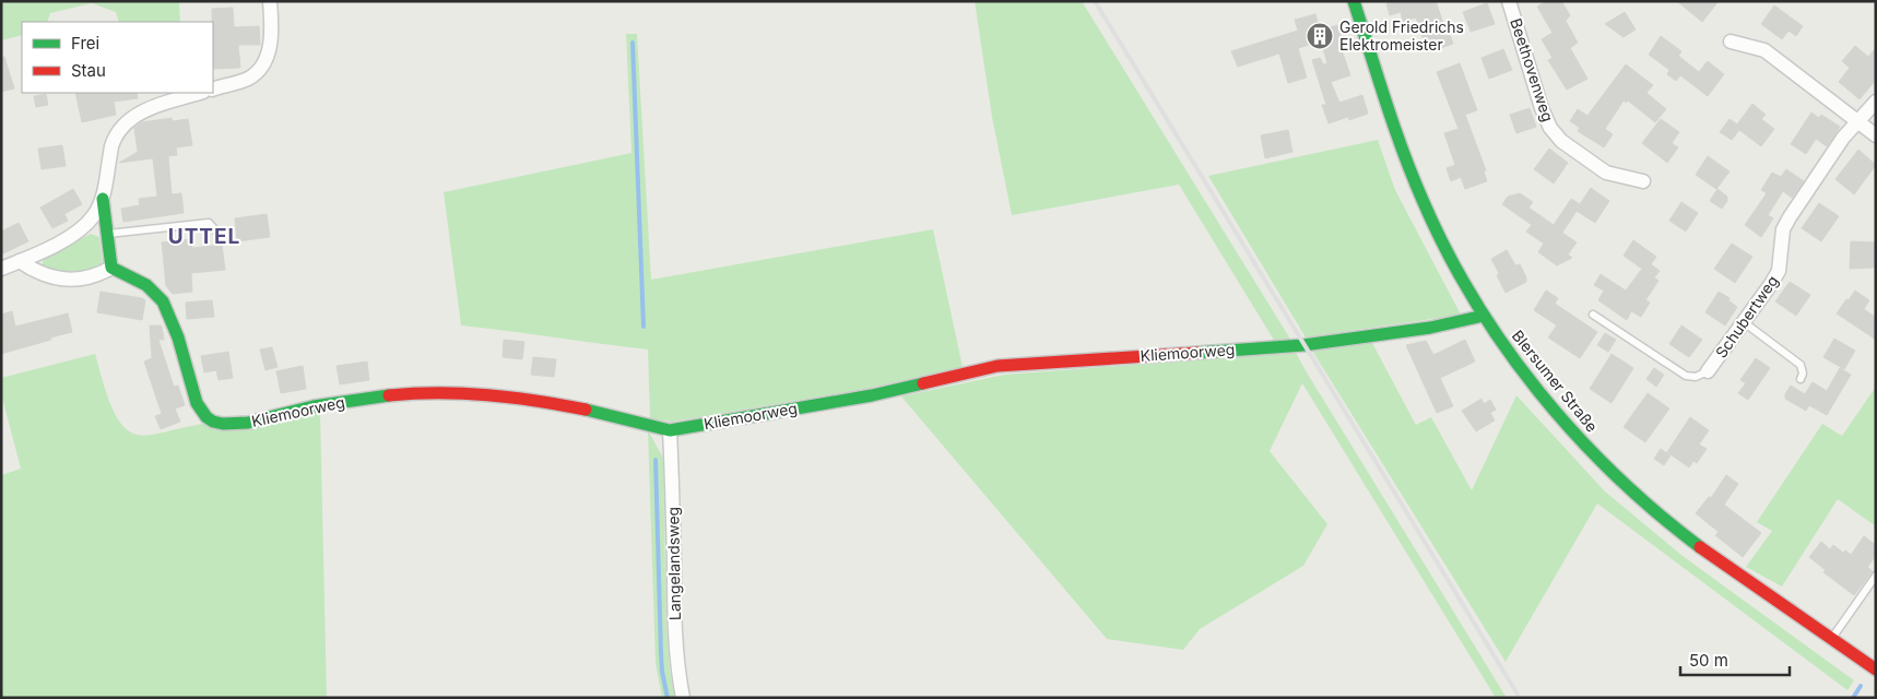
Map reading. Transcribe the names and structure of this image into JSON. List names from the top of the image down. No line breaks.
{"streets":{"street":["Beethovenweg","Schubertweg","Kliemoorweg","Blersumer Straße","Langelandsweg"]},"crossings":[["Kliemoorweg","Blersumer Straße"],["Kliemoorweg","Langelandsweg"]],"districts":["UTTEL"],"places":{"building":["Gerold Friedrichs Elektromeister"]},"legend":["Frei","Stau"],"scale_bar":"50 m"}
